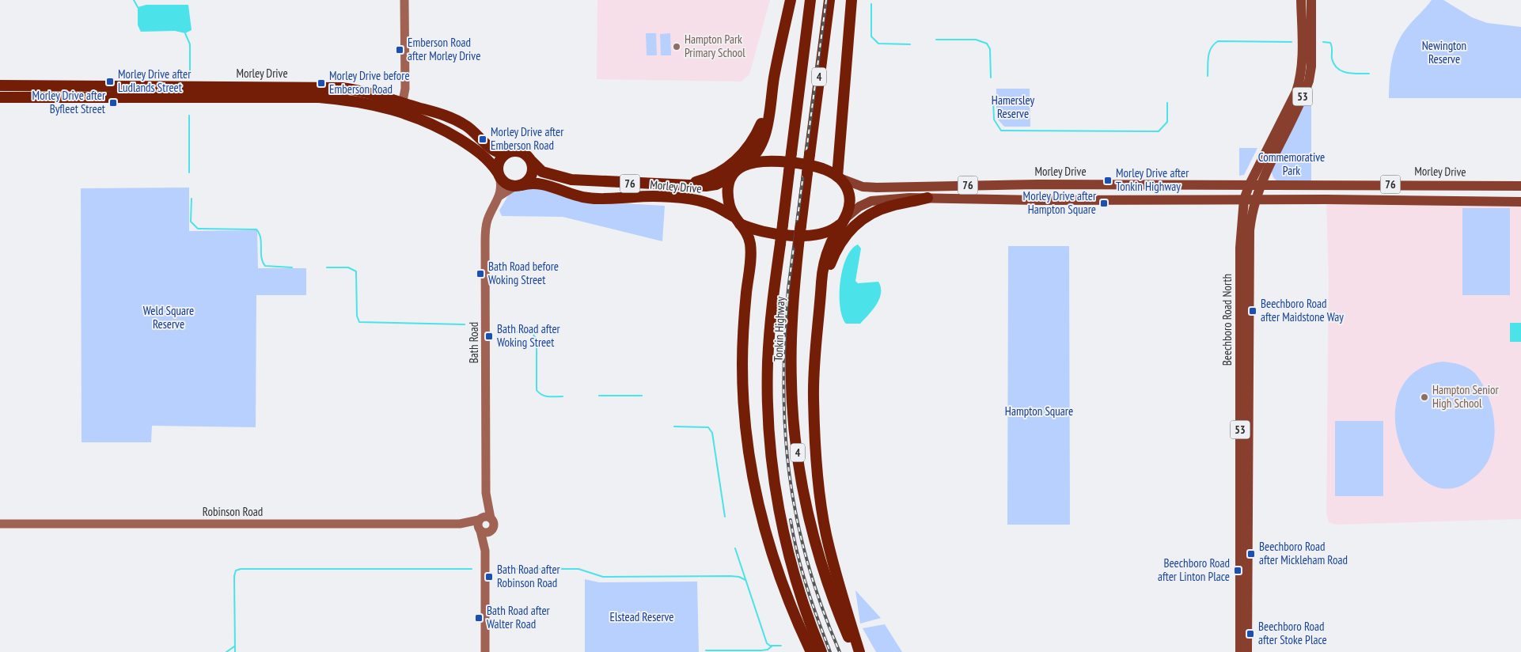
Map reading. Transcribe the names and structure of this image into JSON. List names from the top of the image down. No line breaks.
{"streets":{"highway":["Morley Drive","4","76","Tonkin Highway"],"main road":["53","Beechboro Road North"],"street":["Bath Road","Robinson Road"]},"crossings":[["Morley Drive","76"],["Morley Drive","Beechboro Road North"],["Morley Drive","Bath Road"],["76","Beechboro Road North"],["Bath Road","Robinson Road"]],"parks":["Newington Reserve","Hamersley Reserve","Commemorative Park","Weld Square Reserve","Hampton Square","Elstead Reserve"],"places":{"other":["Hampton Park Primary School","Hampton Senior High School"],"transit":["Emberson Road after Morley Drive","Morley Drive after Ludlands Street","Morley Drive before Emberson Road","Morley Drive after Byfleet Street","Morley Drive after Emberson Road","Morley Drive after Tonkin Highway","Morley Drive after Hampton Square","Bath Road before Woking Street","Beechboro Road after Maidstone Way","Bath Road after Woking Street","Beechboro Road after Mickleham Road","Beechboro Road after Linton Place","Bath Road after Robinson Road","Bath Road after Walter Road","Beechboro Road after Stoke Place"]}}
